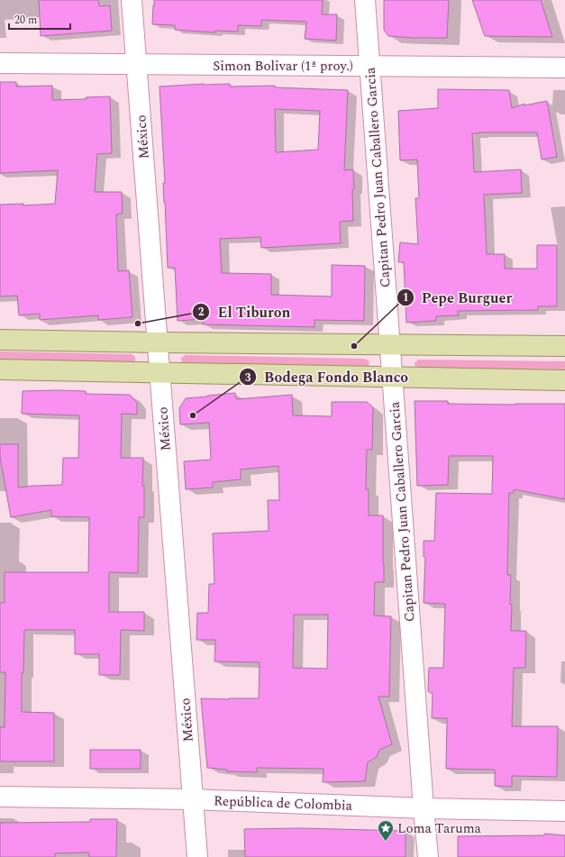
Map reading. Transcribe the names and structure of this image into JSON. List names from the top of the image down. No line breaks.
{"streets":{"street":["Simon Bolivar (1ª proy.)","México","Capitan Pedro Juan Caballero Garcia","República de Colombia"]},"crossings":[["Simon Bolivar (1ª proy.)","México"],["Simon Bolivar (1ª proy.)","Capitan Pedro Juan Caballero Garcia"],["México","República de Colombia"],["Capitan Pedro Juan Caballero Garcia","República de Colombia"]],"places":{"other":["El Tiburon","Pepe Burguer","Bodega Fondo Blanco"],"place":["Loma Taruma"]},"scale_bar":"20 m"}
